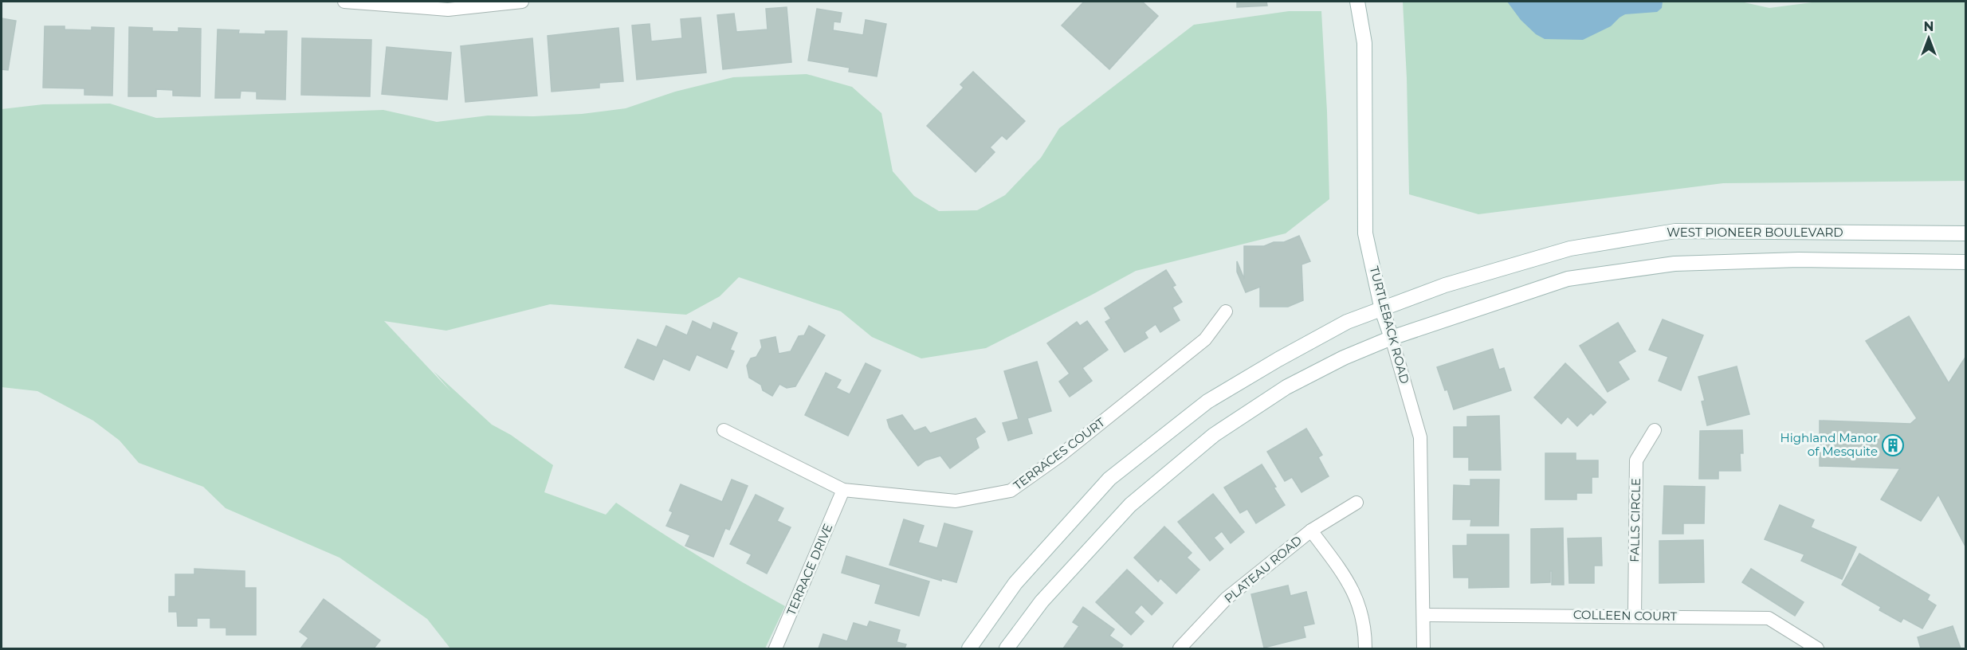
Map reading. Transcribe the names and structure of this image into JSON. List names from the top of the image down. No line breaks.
{"streets":{"main road":["WEST PIONEER BOULEVARD","TURTLEBACK ROAD"],"street":["TERRACES COURT","FALLS CIRCLE","TERRACE DRIVE","PLATEAU ROAD","COLLEEN COURT"]},"crossings":[["WEST PIONEER BOULEVARD","TURTLEBACK ROAD"],["TURTLEBACK ROAD","COLLEEN COURT"],["TERRACES COURT","TERRACE DRIVE"],["FALLS CIRCLE","COLLEEN COURT"]],"places":{"building":["Highland Manor of Mesquite"]},"north":"top"}
